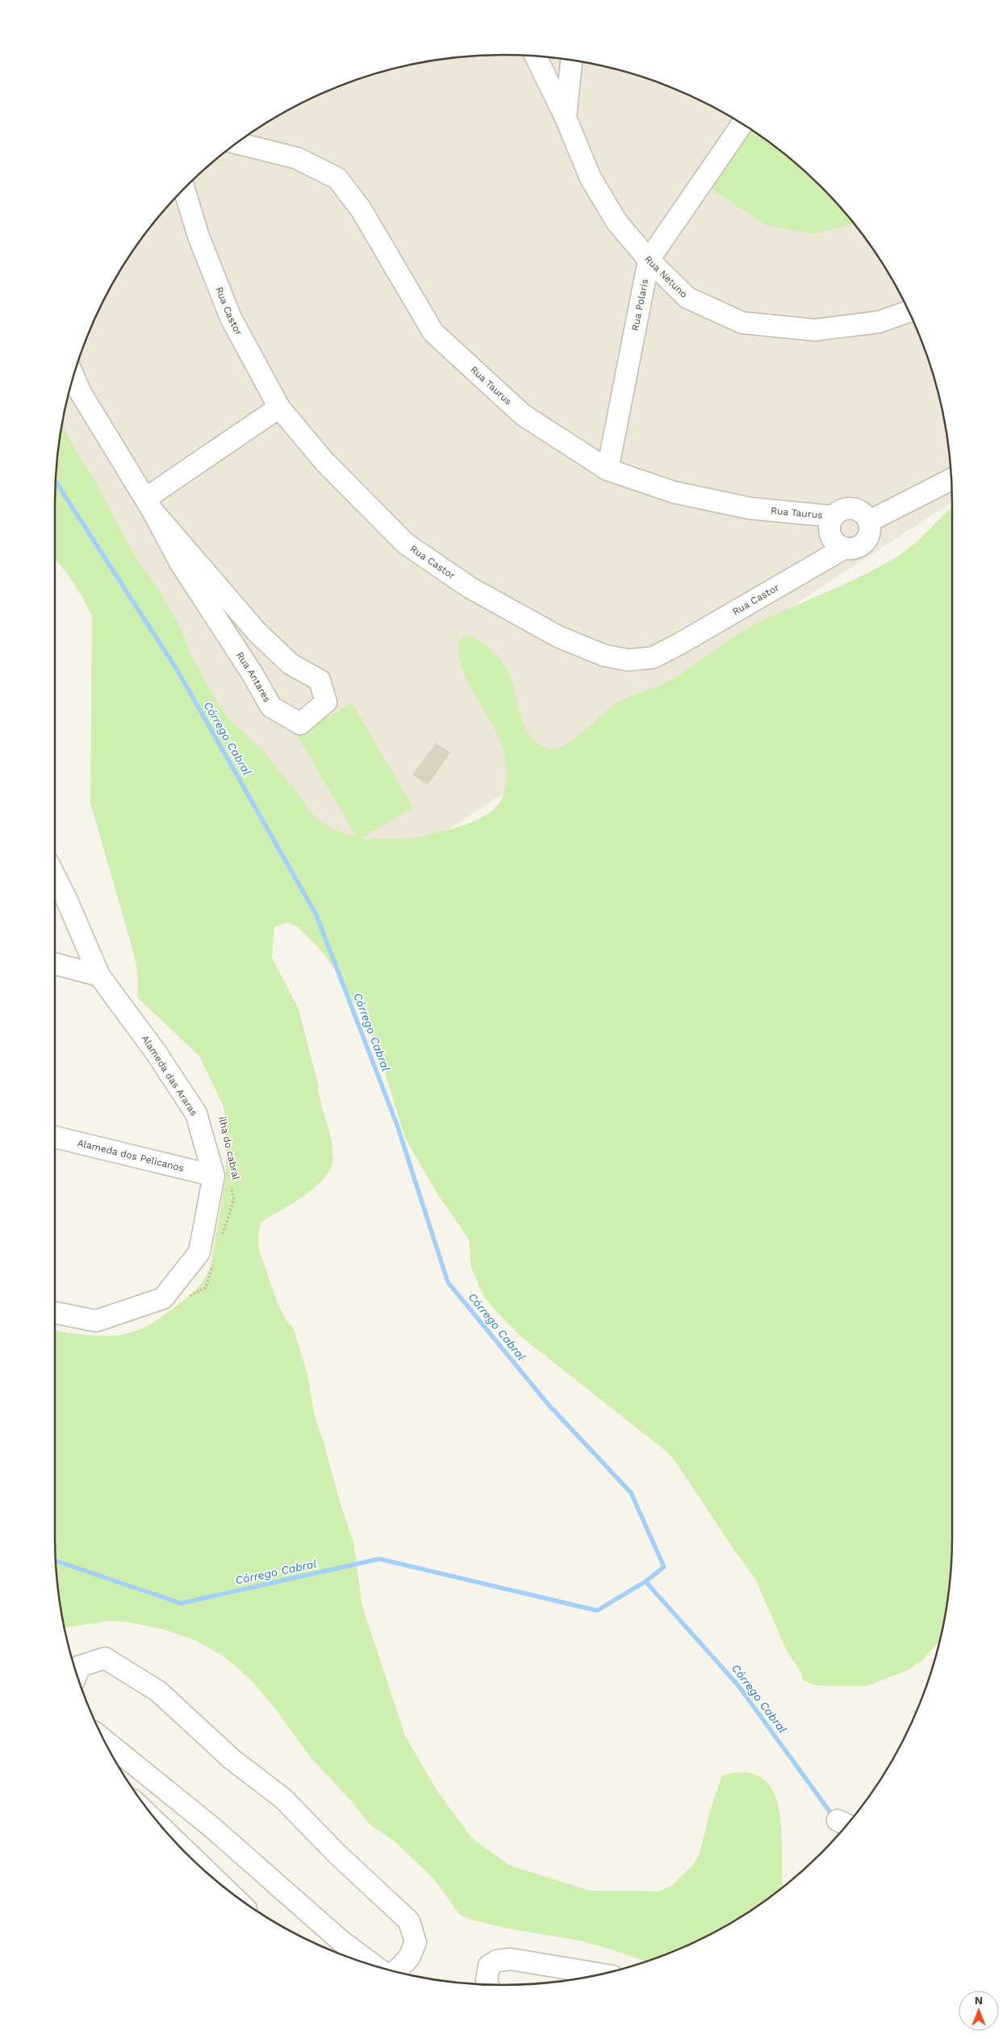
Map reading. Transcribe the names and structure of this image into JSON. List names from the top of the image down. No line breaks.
{"streets":{"street":["Rua Netuno","Rua Polaris","Rua Castor","Rua Taurus","Rua Antares","Alameda das Araras","Alameda dos Pelicanos"],"path":["ilha do cabral"]},"crossings":[["Rua Netuno","Rua Polaris"],["Rua Polaris","Rua Taurus"],["Rua Castor","Rua Taurus"],["Alameda das Araras","ilha do cabral"],["Alameda das Araras","Alameda dos Pelicanos"],["ilha do cabral","Alameda dos Pelicanos"]],"water":["Córrego Cabral"],"north":"top"}
